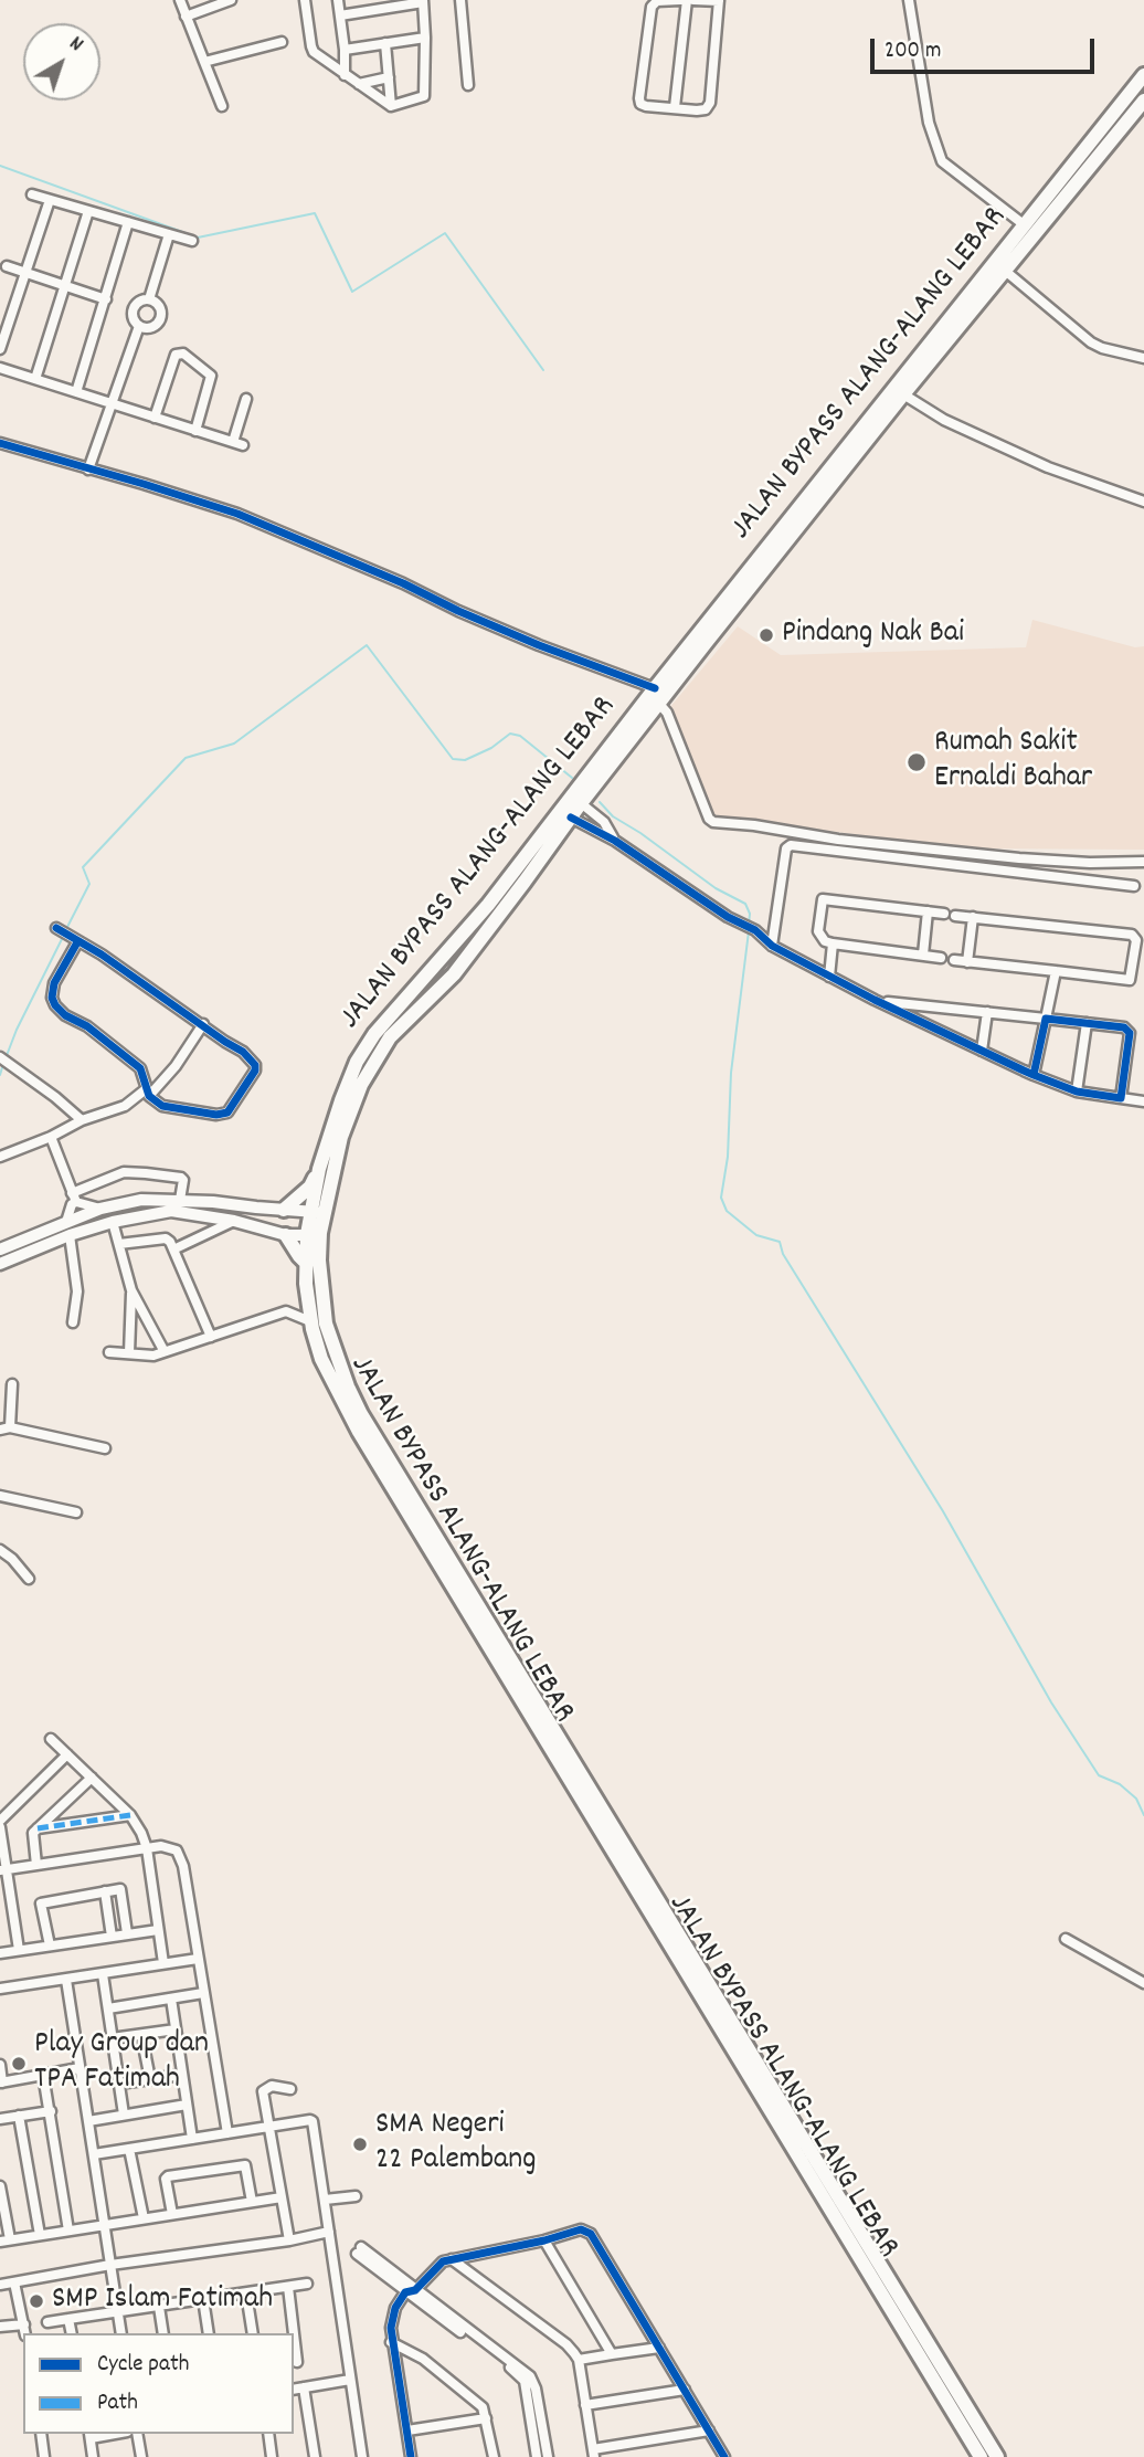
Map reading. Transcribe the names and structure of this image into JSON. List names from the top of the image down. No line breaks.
{"streets":{"highway":["JALAN BYPASS ALANG-ALANG LEBAR"]},"places":["Pindang Nak Bai","Rumah Sakit Ernaldi Bahar","Play Group dan TPA Fatimah","SMA Negeri 22 Palembang","SMP Islam Fatimah"],"legend":["Cycle path","Path"],"scale_bar":"200 m","north":"top right"}
